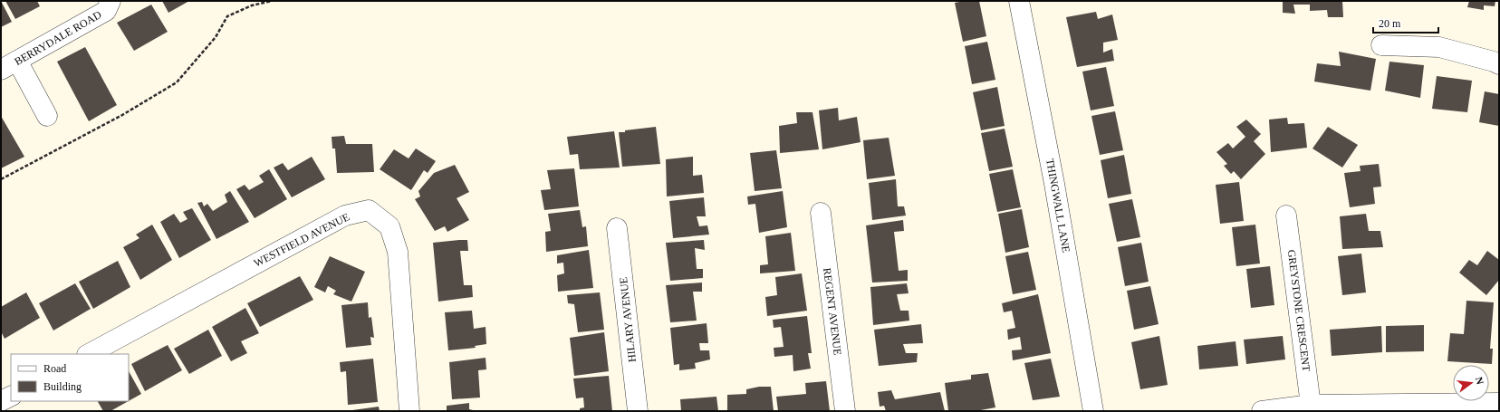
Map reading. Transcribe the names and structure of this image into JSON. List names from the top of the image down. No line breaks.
{"streets":{"street":["BERRYDALE ROAD","THINGWALL LANE","WESTFIELD AVENUE","GREYSTONE CRESCENT","REGENT AVENUE","HILARY AVENUE"]},"legend":["Road","Building"],"scale_bar":"20 m","north":"right"}
